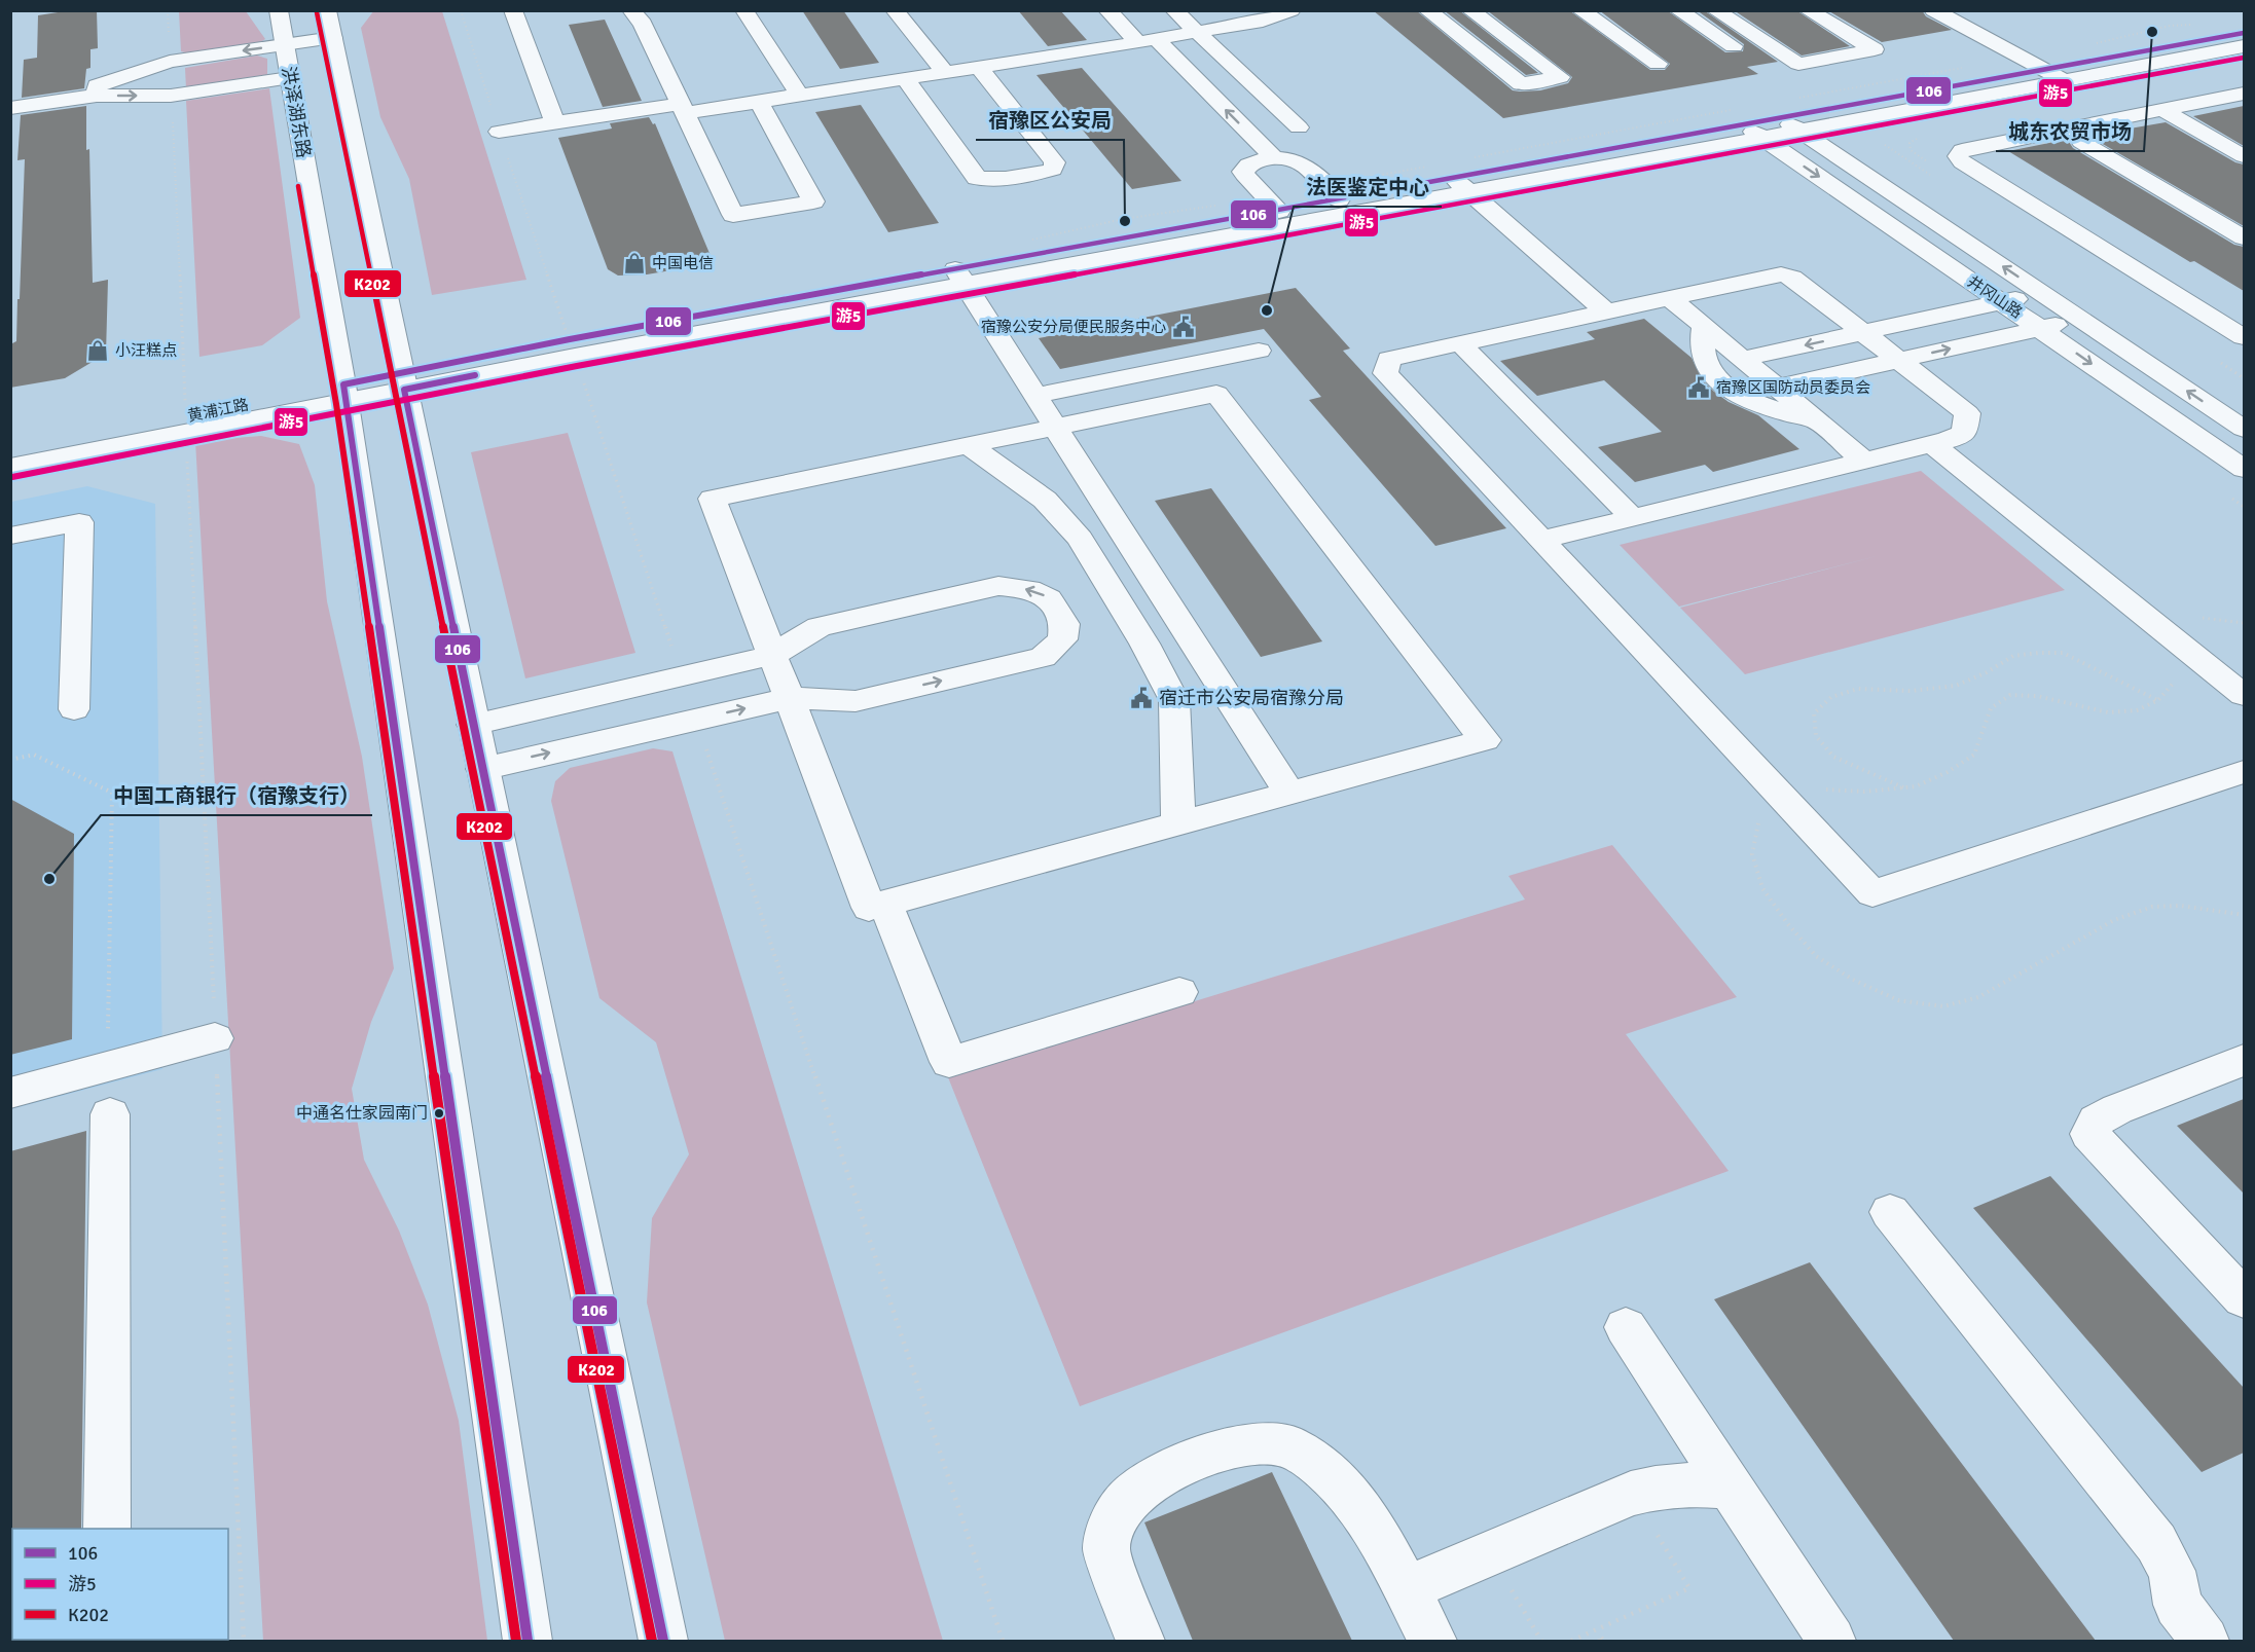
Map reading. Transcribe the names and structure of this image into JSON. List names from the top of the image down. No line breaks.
{"streets":{"street":["洪泽湖东路","井冈山路","黄浦江路"]},"crossings":[["洪泽湖东路","黄浦江路"],["井冈山路","黄浦江路"]],"places":{"other":["城东农贸市场","宿豫区公安局","法医鉴定中心","中国工商银行（宿豫支行）","中通名仕家园南门"],"shop":["中国电信","小汪糕点"],"public building":["宿豫公安分局便民服务中心","宿豫区国防动员委员会","宿迁市公安局宿豫分局"]},"lines":["transit line K202","transit line 106","transit line 游5"],"legend":["106","游5","K202"]}
